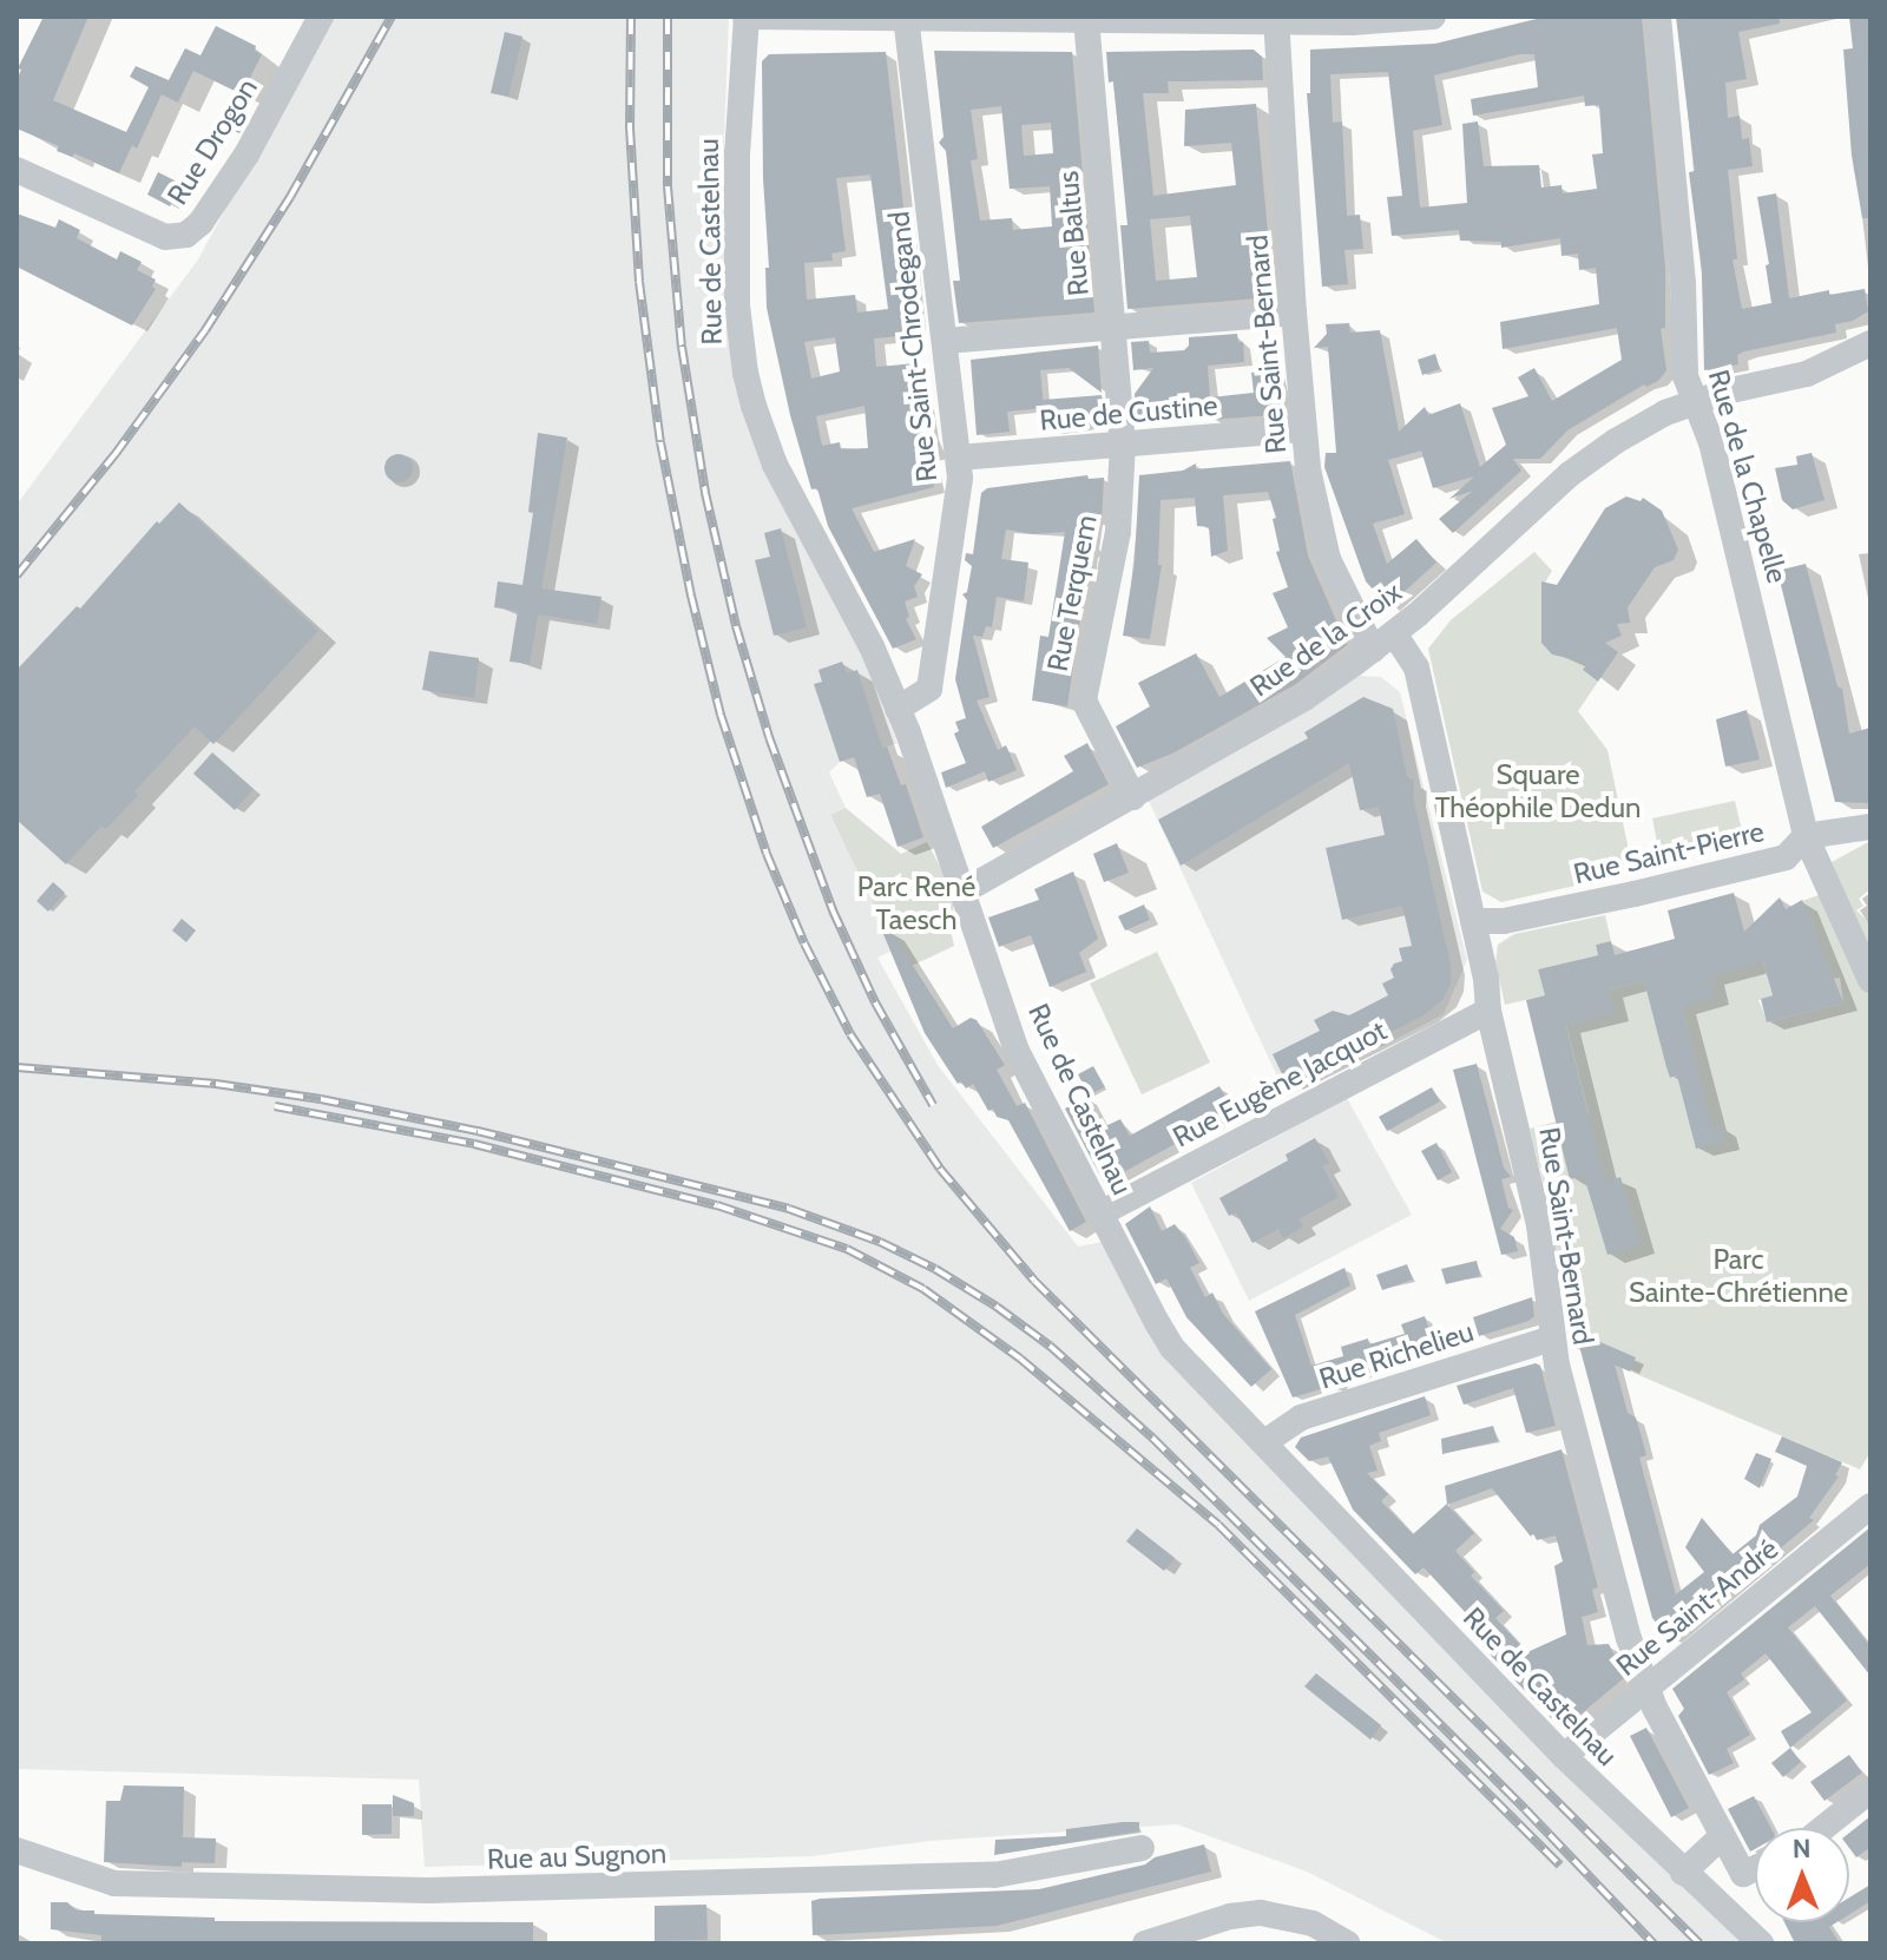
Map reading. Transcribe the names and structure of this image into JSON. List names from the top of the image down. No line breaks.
{"streets":{"street":["Rue Drogon","Rue Baltus","Rue de Castelnau","Rue Saint-Bernard","Rue Saint-Chrodegand","Rue de Custine","Rue de la Chapelle","Rue Terquem","Rue de la Croix","Rue Saint-Pierre","Rue Eugène Jacquot","Rue Richelieu","Rue Saint-André","Rue au Sugnon"]},"crossings":[["Rue Baltus","Rue de Custine"],["Rue Baltus","Rue Terquem"],["Rue de Castelnau","Rue Saint-Chrodegand"],["Rue de Castelnau","Rue de la Croix"],["Rue de Castelnau","Rue Eugène Jacquot"],["Rue de Castelnau","Rue Richelieu"],["Rue de Castelnau","Rue Saint-André"],["Rue Saint-Bernard","Rue de Custine"],["Rue Saint-Bernard","Rue de la Croix"],["Rue Saint-Bernard","Rue Saint-Pierre"],["Rue Saint-Bernard","Rue Eugène Jacquot"],["Rue Saint-Bernard","Rue Richelieu"],["Rue Saint-Bernard","Rue Saint-André"],["Rue Saint-Chrodegand","Rue de Custine"],["Rue de Custine","Rue Terquem"],["Rue de la Chapelle","Rue de la Croix"],["Rue de la Chapelle","Rue Saint-Pierre"],["Rue Terquem","Rue de la Croix"]],"parks":["Square Théophile Dedun","Parc René Taesch","Parc Sainte-Chrétienne"],"north":"top"}
